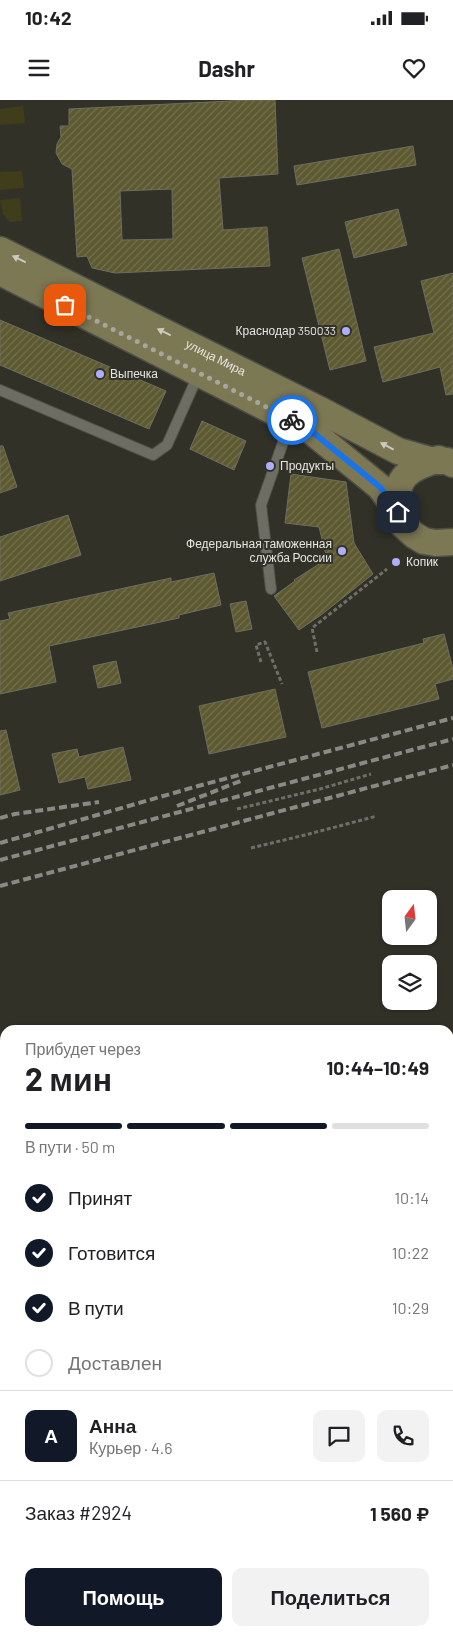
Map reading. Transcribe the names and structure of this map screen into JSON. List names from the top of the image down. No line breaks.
{"streets":{"main road":["улица Мира"]},"places":["Краснодар 350033","Выпечка","Продукты","Федеральная таможенная служба России","Копик"],"north":"top","page":{"status":"10:42","header":"Dashr","heading":["2 мин","Прибудет через","10:44–10:49"],"panel":["Анна","Курьер · 4.6","Заказ #2924","1 560 ₽"],"bar":"В пути · 50 m","list":[["Принят","10:14"],["Готовится","10:22"],["В пути","10:29"],"Доставлен"],"round":"А","buttons":["Помощь","Поделиться"]}}
